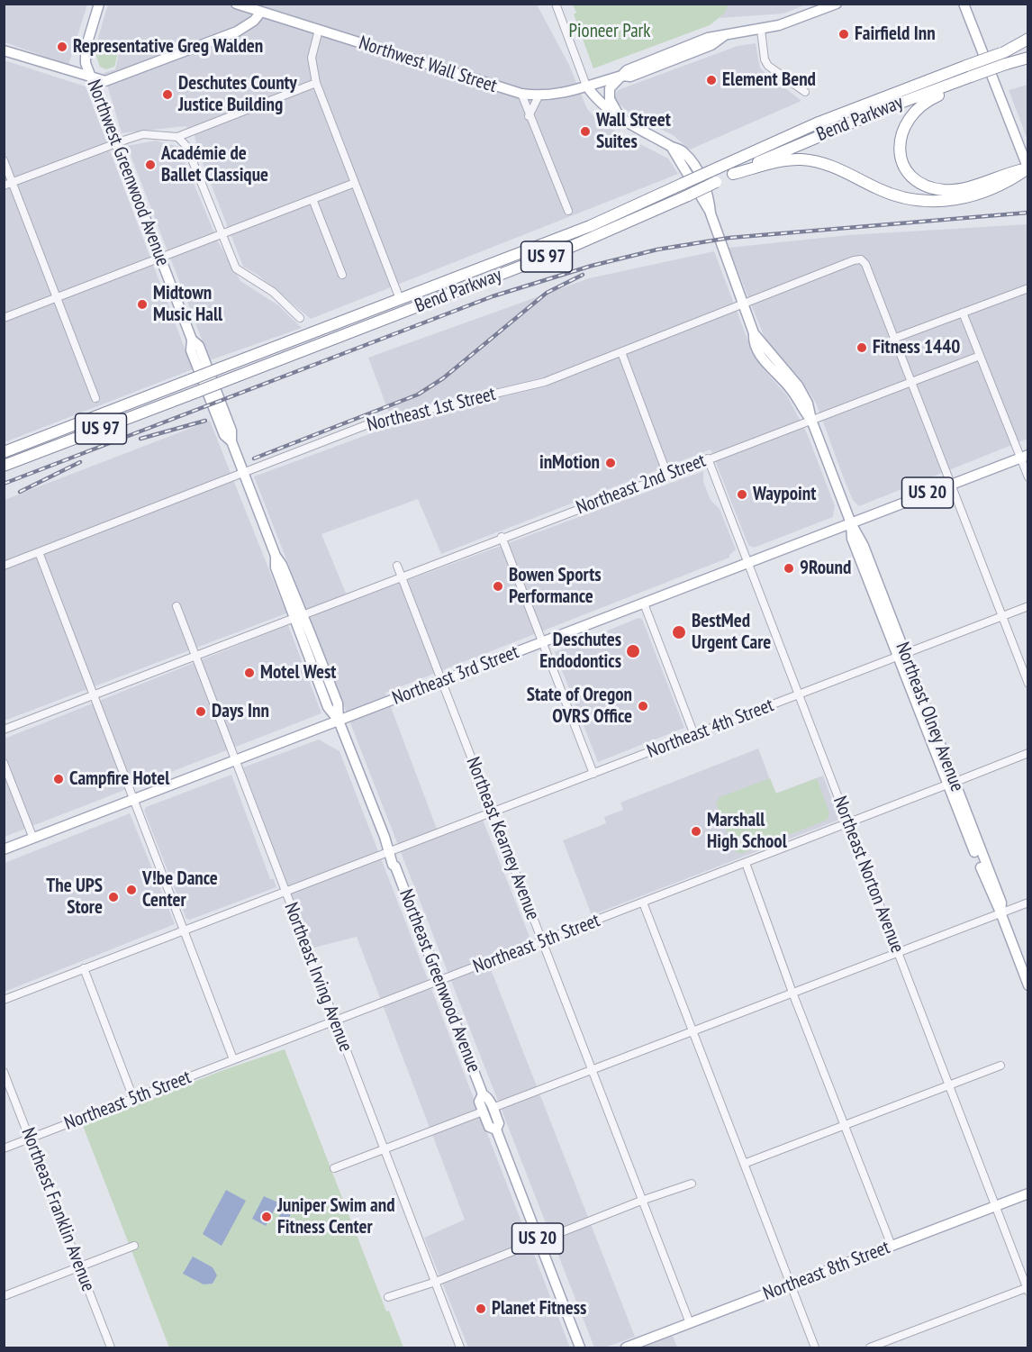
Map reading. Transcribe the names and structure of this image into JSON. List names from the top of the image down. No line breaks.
{"streets":{"highway":["Bend Parkway","US 97"],"main road":["Northwest Wall Street","Northwest Greenwood Avenue","US 20","Northeast 3rd Street","Northeast Olney Avenue","Northeast Greenwood Avenue","Northeast 8th Street"],"street":["Northeast 1st Street","Northeast 2nd Street","Northeast 4th Street","Northeast Kearney Avenue","Northeast Norton Avenue","Northeast 5th Street","Northeast Irving Avenue","Northeast Franklin Avenue"]},"crossings":[["Bend Parkway","Northwest Greenwood Avenue"],["Bend Parkway","Northeast Olney Avenue"],["Bend Parkway","Northeast Greenwood Avenue"],["Northwest Greenwood Avenue","Northeast Greenwood Avenue"],["Northeast 1st Street","Northeast Olney Avenue"],["Northeast 1st Street","Northeast Greenwood Avenue"],["Northeast 2nd Street","Northeast Olney Avenue"],["Northeast 2nd Street","Northeast Kearney Avenue"],["Northeast 2nd Street","Northeast Norton Avenue"],["Northeast 2nd Street","Northeast Irving Avenue"],["Northeast 2nd Street","Northeast Greenwood Avenue"],["Northeast 3rd Street","Northeast Olney Avenue"],["Northeast 3rd Street","Northeast Kearney Avenue"],["Northeast 3rd Street","Northeast Norton Avenue"],["Northeast 3rd Street","Northeast Irving Avenue"],["Northeast 3rd Street","Northeast Greenwood Avenue"],["Northeast Olney Avenue","Northeast 4th Street"],["Northeast Olney Avenue","Northeast 5th Street"],["Northeast 4th Street","Northeast Kearney Avenue"],["Northeast 4th Street","Northeast Norton Avenue"],["Northeast 4th Street","Northeast Irving Avenue"],["Northeast 4th Street","Northeast Greenwood Avenue"],["Northeast Kearney Avenue","Northeast 5th Street"],["Northeast Kearney Avenue","Northeast 8th Street"],["Northeast Norton Avenue","Northeast 5th Street"],["Northeast Norton Avenue","Northeast 8th Street"],["Northeast 5th Street","Northeast Irving Avenue"],["Northeast 5th Street","Northeast Greenwood Avenue"],["Northeast 5th Street","Northeast Franklin Avenue"]],"parks":["Pioneer Park"],"places":["Fairfield Inn","Representative Greg Walden","Element Bend","Deschutes County Justice Building","Wall Street Suites","Académie de Ballet Classique","Midtown Music Hall","Fitness 1440","inMotion","Waypoint","9Round","Bowen Sports Performance","BestMed Urgent Care","Deschutes Endodontics","Motel West","State of Oregon OVRS Office","Days Inn","Campfire Hotel","Marshall High School","V!be Dance Center","The UPS Store","Juniper Swim and Fitness Center","Planet Fitness"]}
